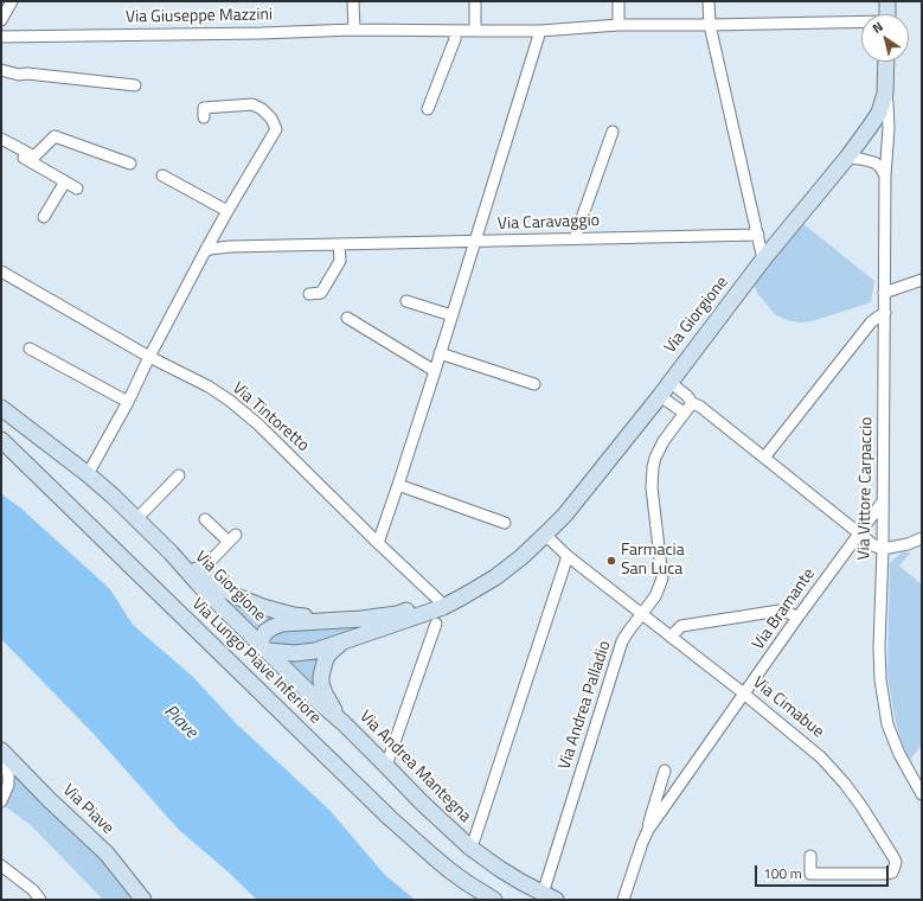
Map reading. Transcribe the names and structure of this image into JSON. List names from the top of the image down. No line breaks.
{"streets":{"main road":["Via Giorgione","Via Lungo Piave Inferiore","Via Andrea Mantegna","Via Piave"],"street":["Via Giuseppe Mazzini","Via Caravaggio","Via Tintoretto","Via Vittore Carpaccio","Via Bramante","Via Andrea Palladio","Via Cimabue"]},"crossings":[["Via Giorgione","Via Tintoretto"],["Via Giorgione","Via Vittore Carpaccio"],["Via Giorgione","Via Cimabue"],["Via Giorgione","Via Andrea Mantegna"],["Via Vittore Carpaccio","Via Bramante"],["Via Bramante","Via Cimabue"],["Via Andrea Palladio","Via Cimabue"],["Via Andrea Palladio","Via Andrea Mantegna"]],"water":["Piave"],"places":["Farmacia San Luca"],"scale_bar":"100 m","north":"top left"}
